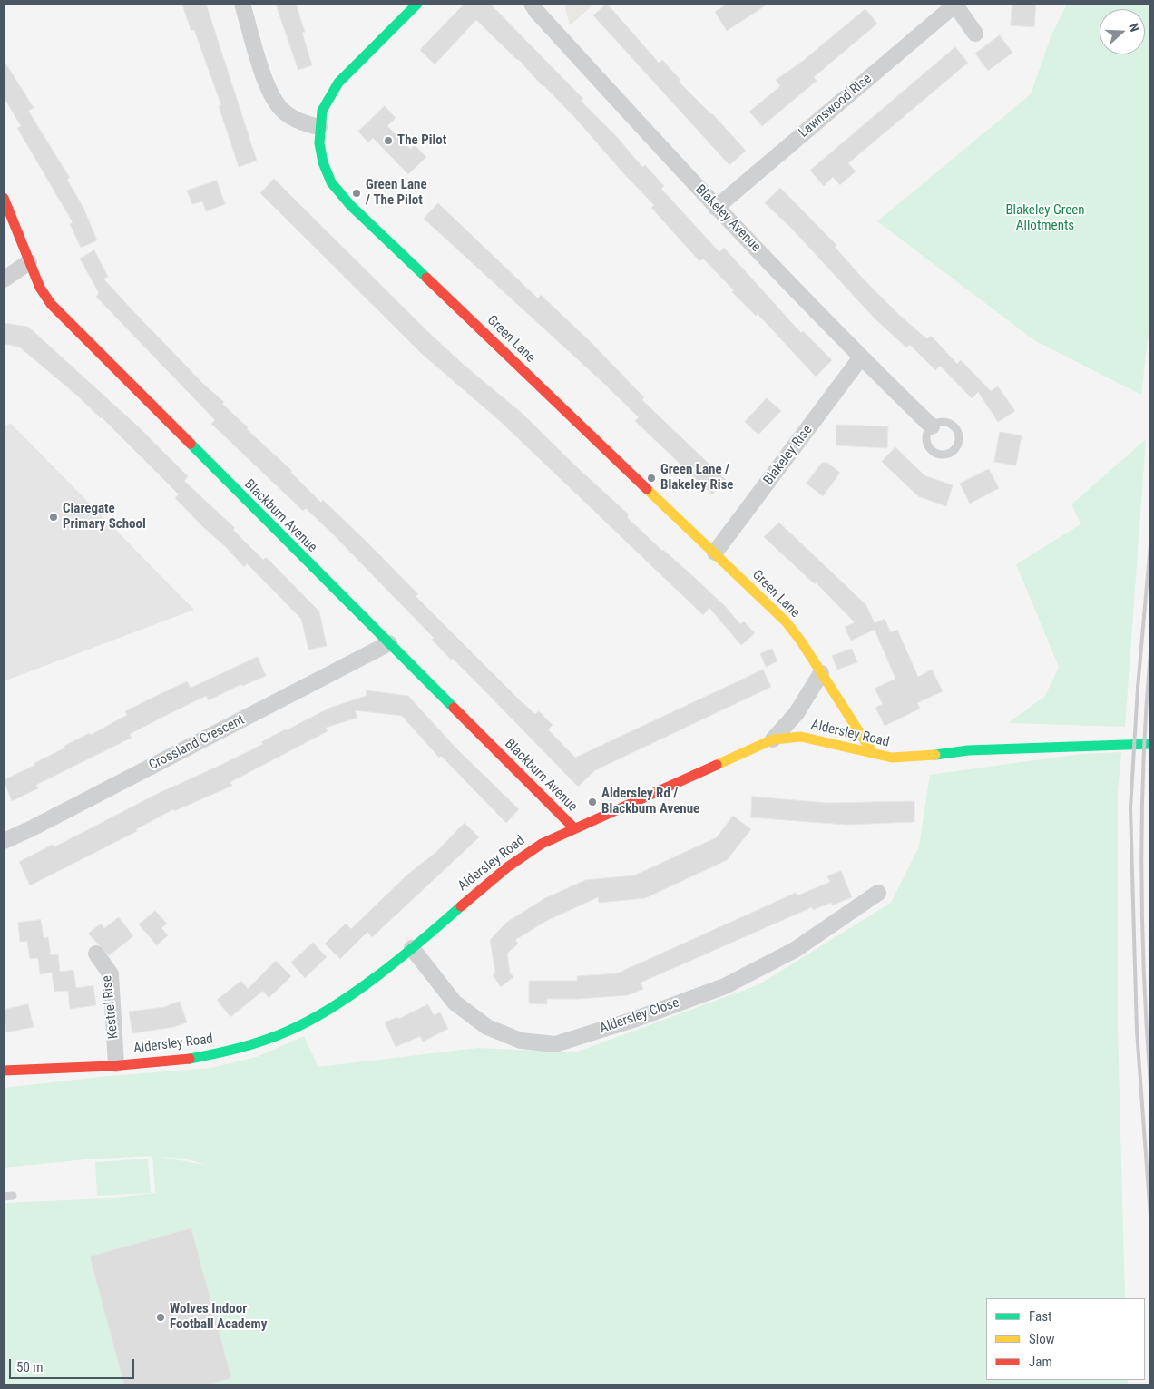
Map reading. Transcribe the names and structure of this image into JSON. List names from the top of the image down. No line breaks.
{"streets":{"street":["Lawnswood Rise","Blakeley Avenue","Green Lane","Blakeley Rise","Blackburn Avenue","Aldersley Road","Crossland Crescent","Kestrel Rise","Aldersley Close"]},"crossings":[["Lawnswood Rise","Blakeley Avenue"],["Blakeley Avenue","Blakeley Rise"],["Green Lane","Blakeley Rise"],["Green Lane","Aldersley Road"],["Blackburn Avenue","Aldersley Road"],["Blackburn Avenue","Crossland Crescent"],["Aldersley Road","Kestrel Rise"],["Aldersley Road","Aldersley Close"]],"parks":["Blakeley Green Allotments"],"places":["The Pilot","Green Lane / The Pilot","Green Lane / Blakeley Rise","Claregate Primary School","Aldersley Rd / Blackburn Avenue","Wolves Indoor Football Academy"],"legend":["Fast","Slow","Jam"],"scale_bar":"50 m","north":"right"}
